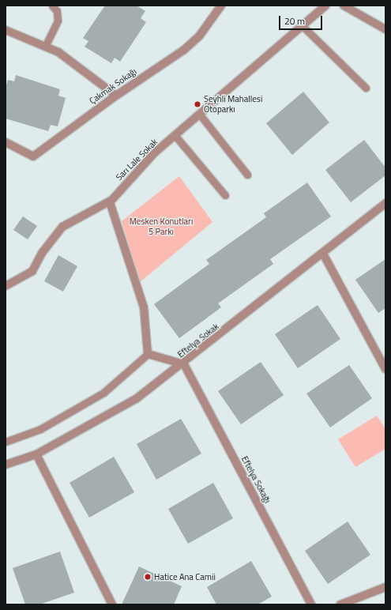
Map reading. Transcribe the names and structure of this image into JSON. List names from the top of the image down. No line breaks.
{"streets":{"street":["Çakmak Sokağı","Sarı Lale Sokak","Eftelya Sokak","Eftelya Sokağı"]},"crossings":[["Eftelya Sokak","Eftelya Sokağı"]],"parks":["Mesken Konutları 5 Parkı"],"places":["Şeyhli Mahallesi Otoparkı","Hatice Ana Camii"],"scale_bar":"20 m"}
